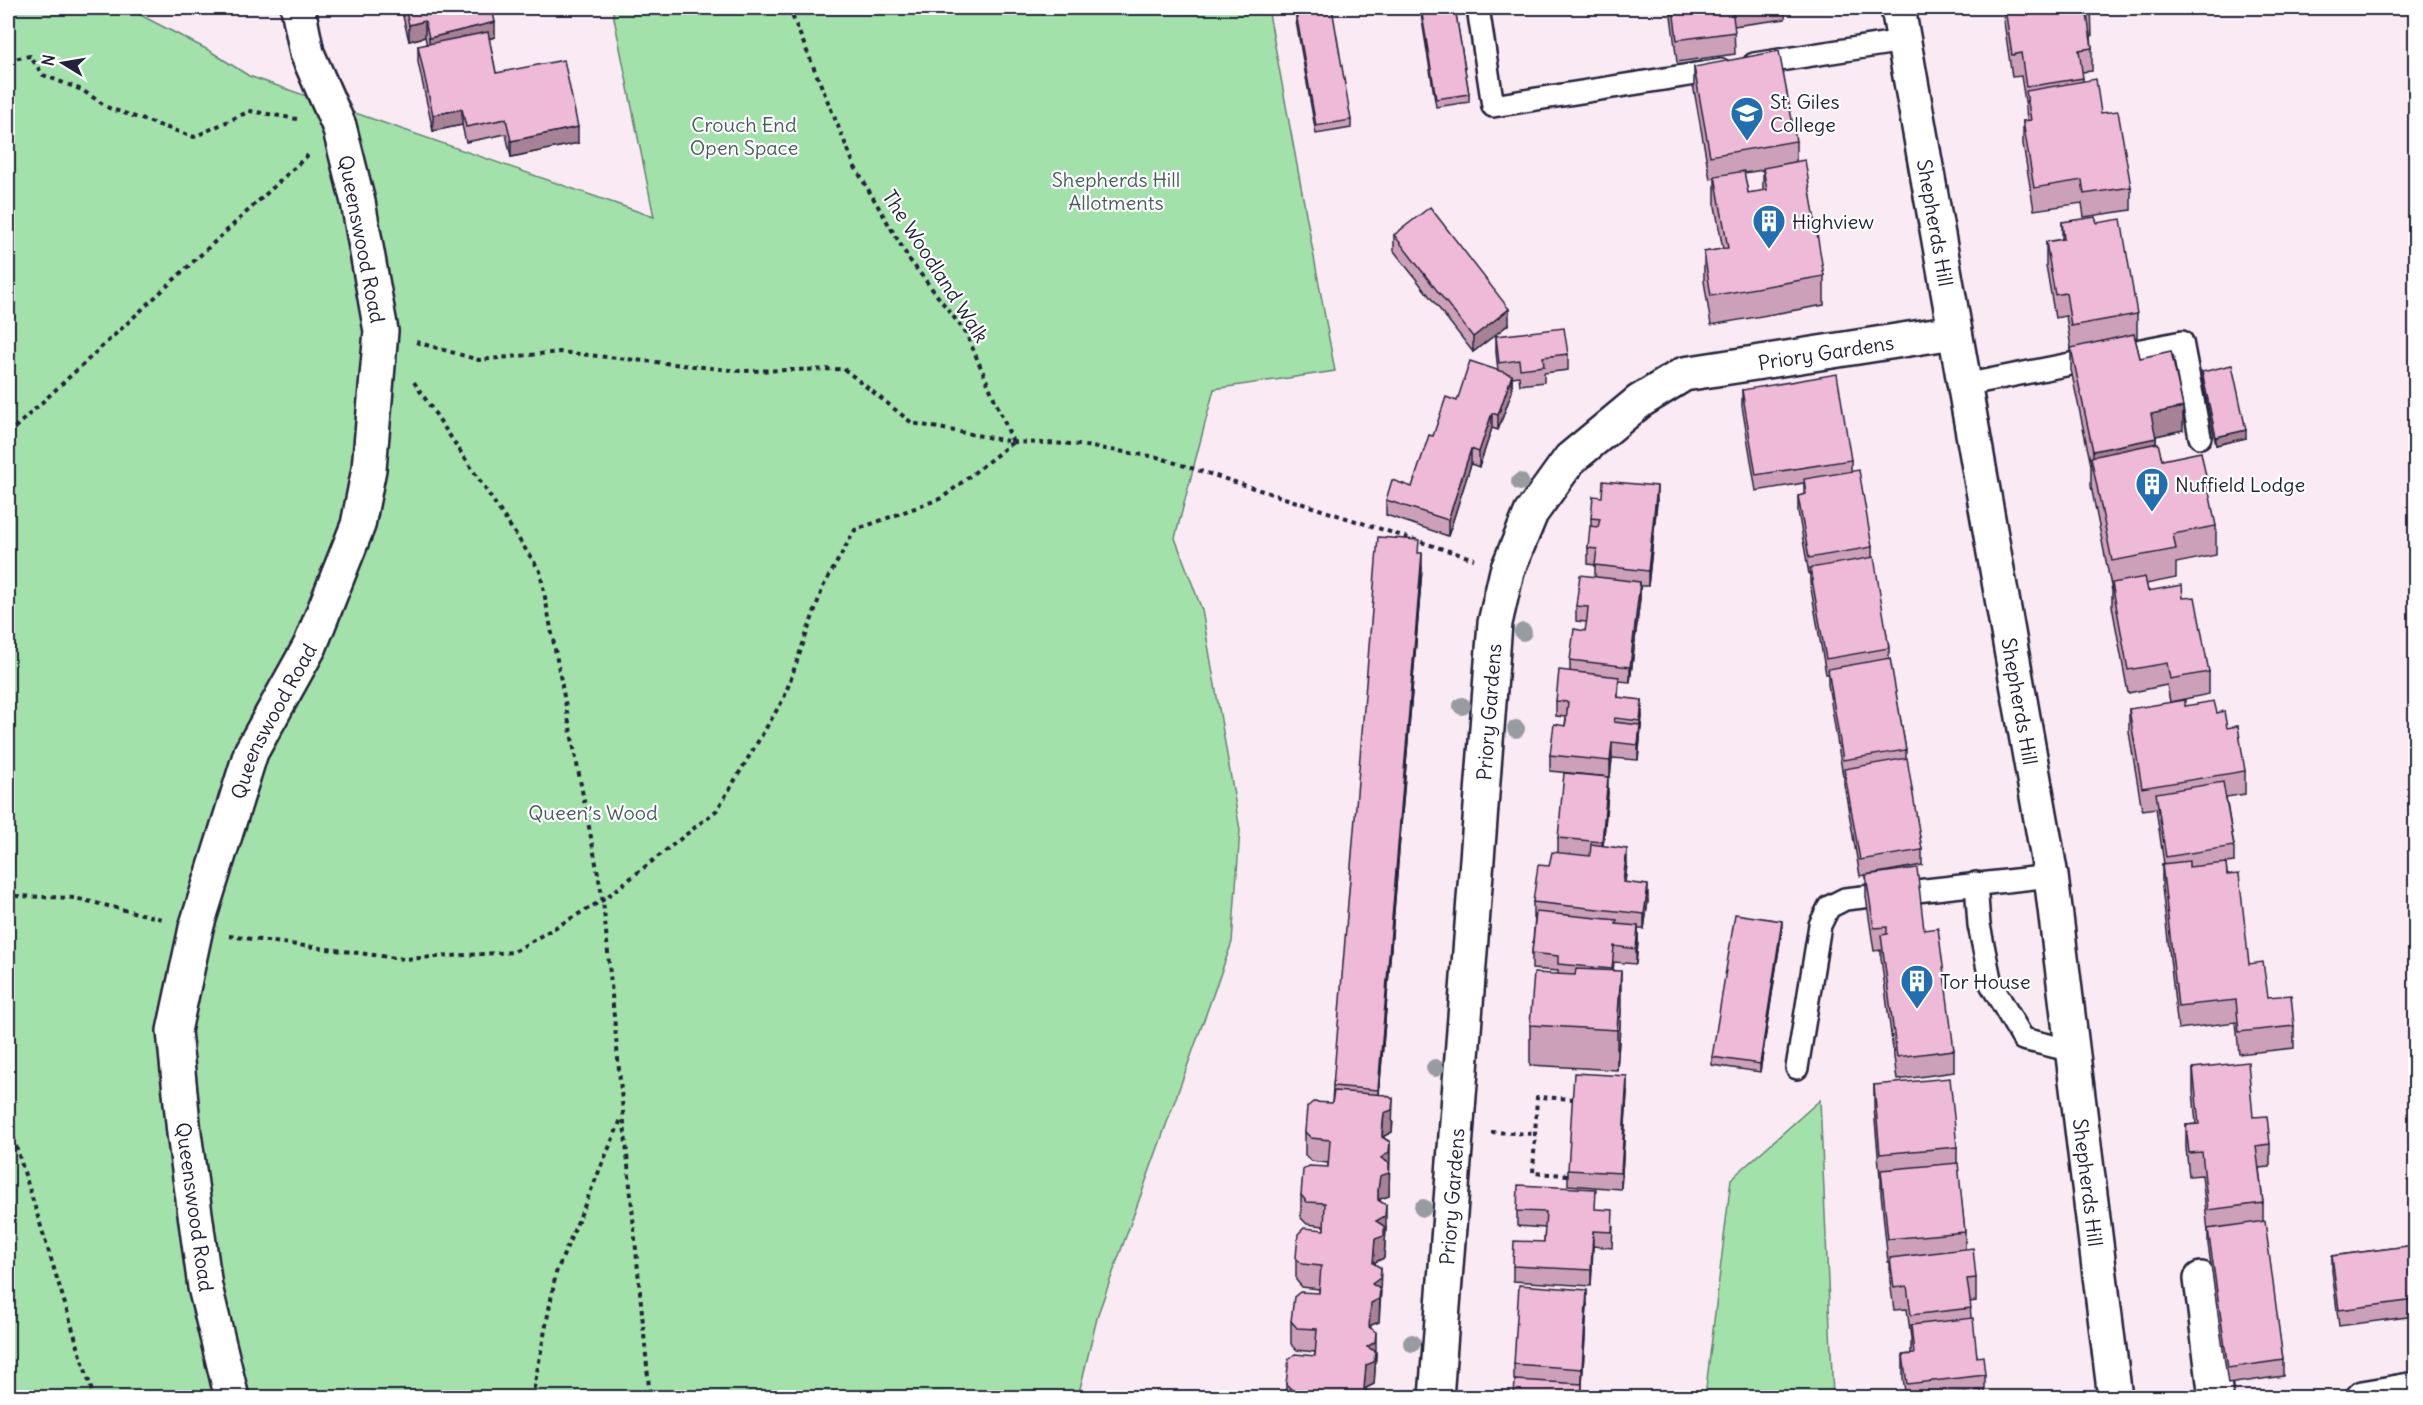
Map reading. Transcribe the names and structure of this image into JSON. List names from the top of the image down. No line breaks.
{"streets":{"street":["Shepherds Hill","Queenswood Road","Priory Gardens"],"path":["The Woodland Walk"]},"crossings":[["Shepherds Hill","Priory Gardens"]],"parks":["Crouch End Open Space","Shepherds Hill Allotments","Queen’s Wood"],"places":{"school or university":["St. Giles College"],"building":["Highview","Nuffield Lodge","Tor House"]},"north":"left"}
